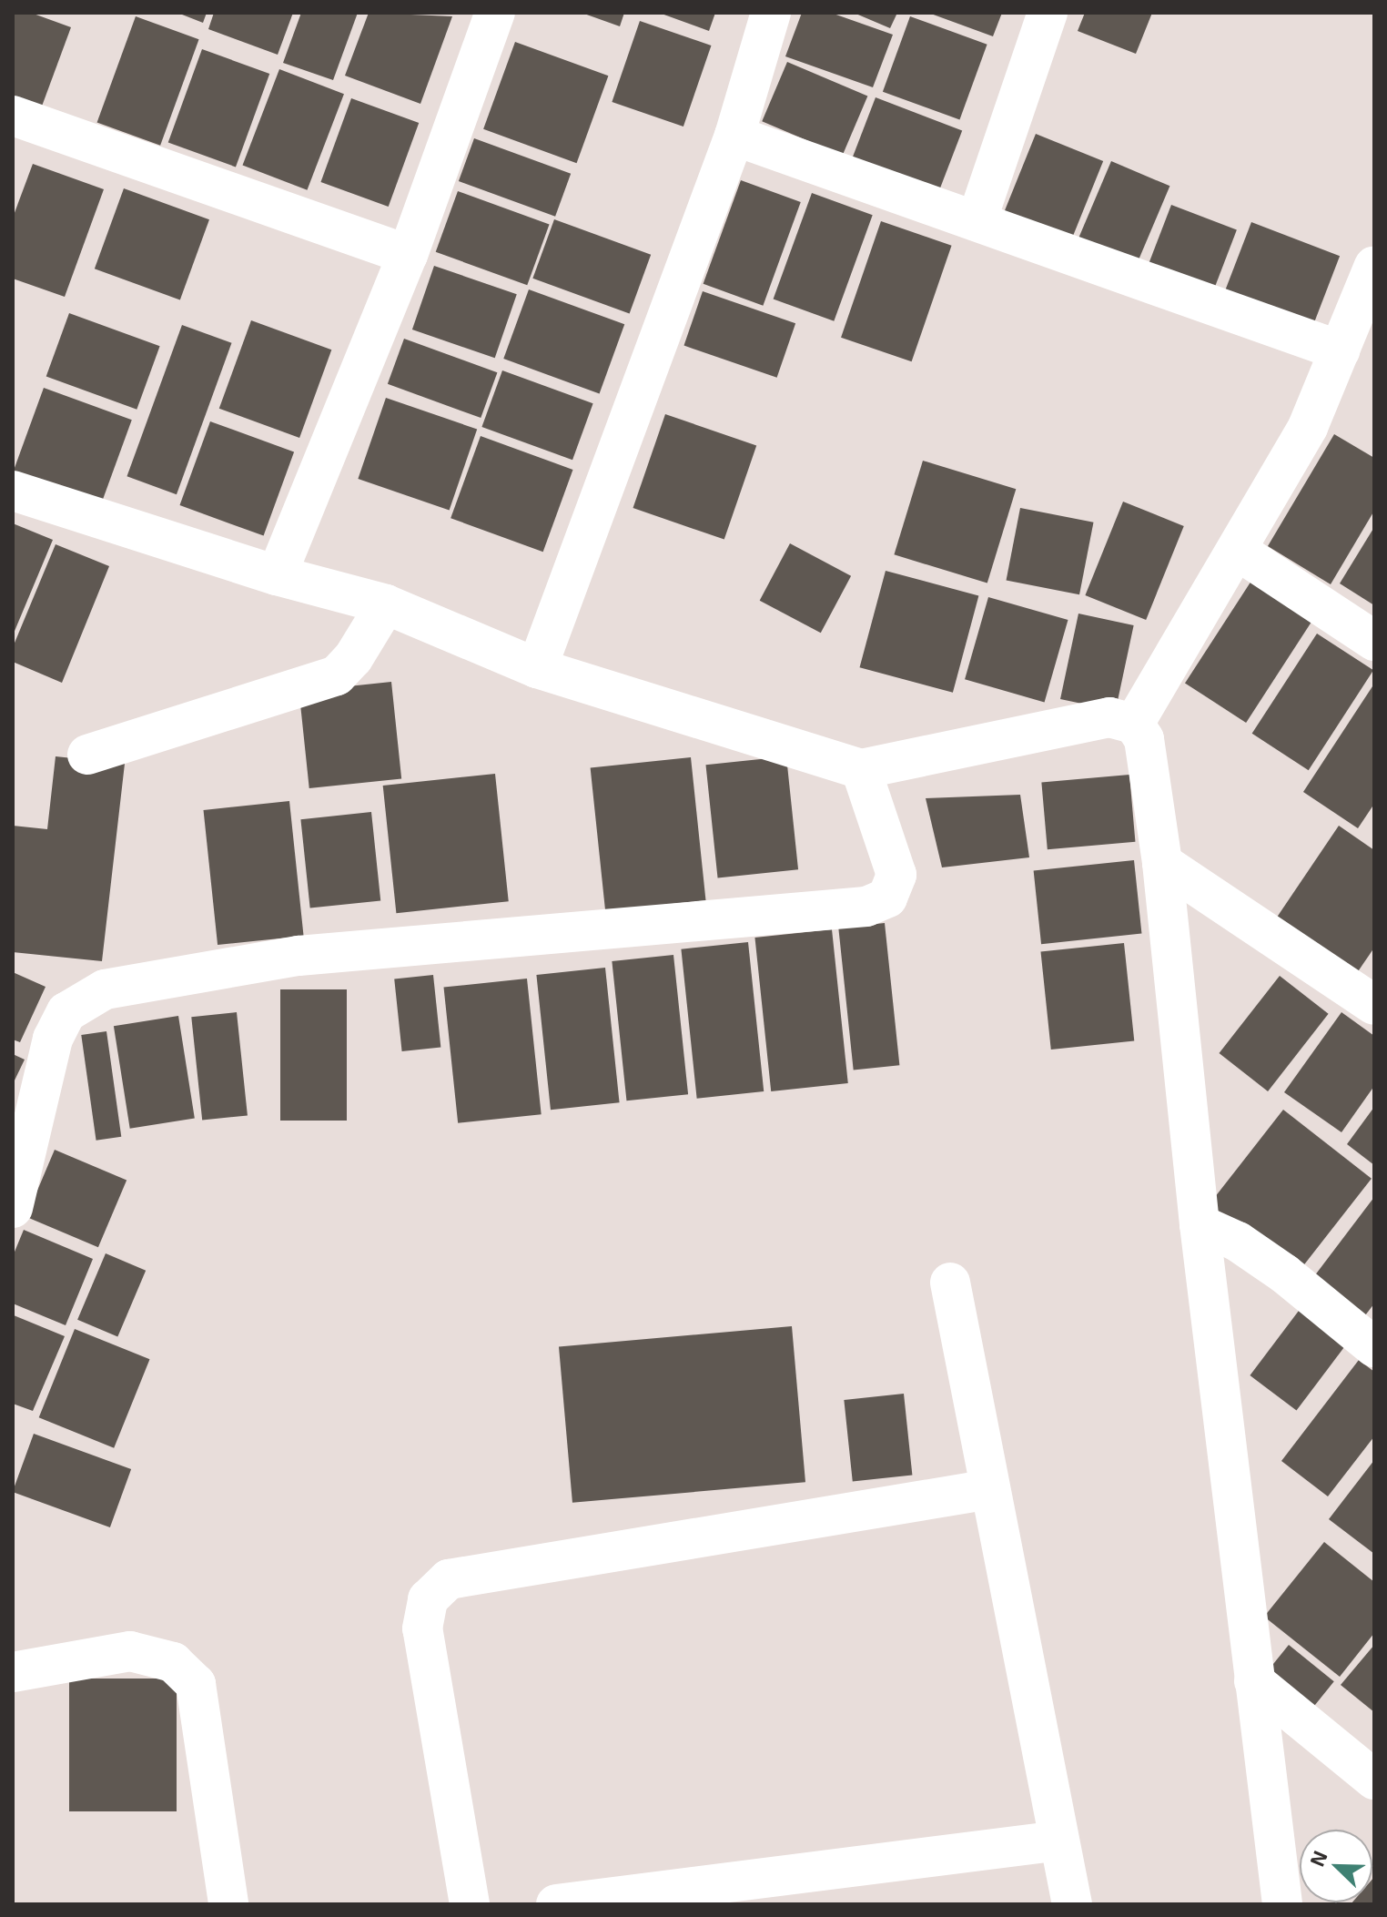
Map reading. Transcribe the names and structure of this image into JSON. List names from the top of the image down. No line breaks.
{"north":"top left"}
